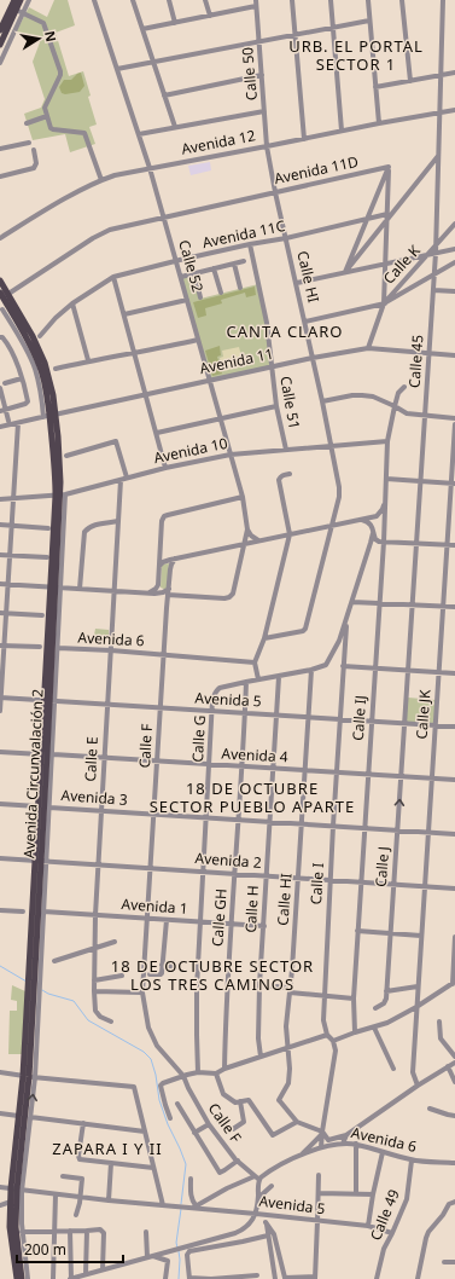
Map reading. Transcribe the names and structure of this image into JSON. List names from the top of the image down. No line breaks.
{"streets":{"main road":["Avenida Circunvalación 2"],"street":["Calle 50","Avenida 12","Avenida 11D","Avenida 11C","Calle K","Calle 52","Calle HI","Avenida 11","Calle 45","Calle 51","Avenida 10","Avenida 6","Avenida 5","Calle JK","Calle IJ","Calle G","Calle F","Avenida 4","Calle E","Avenida 3","Avenida 2","Calle J","Calle I","Avenida 1","Calle H","Calle GH","Calle 49"]},"crossings":[["Calle 50","Avenida 12"],["Calle 50","Calle HI"],["Avenida 12","Calle 52"],["Avenida 12","Calle HI"],["Avenida 12","Calle 45"],["Avenida 11D","Calle 52"],["Avenida 11D","Calle HI"],["Avenida 11D","Avenida Circunvalación 2"],["Avenida 11C","Calle 52"],["Avenida 11C","Calle HI"],["Avenida 11C","Calle 51"],["Calle 52","Avenida 11"],["Calle 52","Avenida 10"],["Calle HI","Avenida 11"],["Calle HI","Avenida 10"],["Calle HI","Avenida 5"],["Calle HI","Calle G"],["Calle HI","Avenida 4"],["Calle HI","Avenida 3"],["Calle HI","Avenida 2"],["Avenida 11","Calle 45"],["Avenida 11","Calle 51"],["Avenida 11","Avenida Circunvalación 2"],["Calle 45","Avenida 5"],["Calle 45","Calle J"],["Calle 51","Avenida 10"],["Avenida 10","Calle IJ"],["Avenida 10","Calle E"],["Avenida 10","Avenida Circunvalación 2"],["Avenida 6","Avenida 5"],["Avenida 6","Calle F"],["Avenida 6","Calle E"],["Avenida 6","Calle 49"],["Avenida 5","Calle JK"],["Avenida 5","Calle IJ"],["Avenida 5","Calle G"],["Avenida 5","Calle F"],["Avenida 5","Calle E"],["Avenida 5","Avenida Circunvalación 2"],["Avenida 5","Calle J"],["Avenida 5","Calle I"],["Avenida 5","Calle H"],["Avenida 5","Calle GH"],["Avenida 5","Calle 49"],["Calle JK","Avenida 4"],["Calle JK","Avenida 3"],["Calle JK","Avenida 2"],["Calle IJ","Avenida 4"],["Calle IJ","Avenida 3"],["Calle IJ","Avenida 2"],["Calle G","Avenida 4"],["Calle G","Avenida 3"],["Calle G","Avenida 2"],["Calle G","Calle I"],["Calle G","Avenida 1"],["Calle G","Calle H"],["Calle G","Calle GH"],["Calle F","Avenida 4"],["Calle F","Avenida 3"],["Calle F","Avenida 2"],["Calle F","Avenida 1"],["Avenida 4","Calle E"],["Avenida 4","Calle J"],["Avenida 4","Calle I"],["Avenida 4","Calle H"],["Avenida 4","Calle GH"],["Calle E","Avenida 3"],["Calle E","Avenida 2"],["Calle E","Avenida 1"],["Avenida Circunvalación 2","Avenida 2"],["Avenida 3","Calle J"],["Avenida 3","Calle I"],["Avenida 3","Calle H"],["Avenida 3","Calle GH"],["Avenida 2","Calle J"],["Avenida 2","Calle I"],["Avenida 2","Calle H"],["Avenida 2","Calle GH"],["Avenida 1","Calle H"],["Avenida 1","Calle GH"]],"districts":["URB. EL PORTAL SECTOR 1","CANTA CLARO","18 DE OCTUBRE SECTOR PUEBLO APARTE","18 DE OCTUBRE SECTOR LOS TRES CAMINOS","ZAPARA I Y II"],"scale_bar":"200 m","north":"right"}
